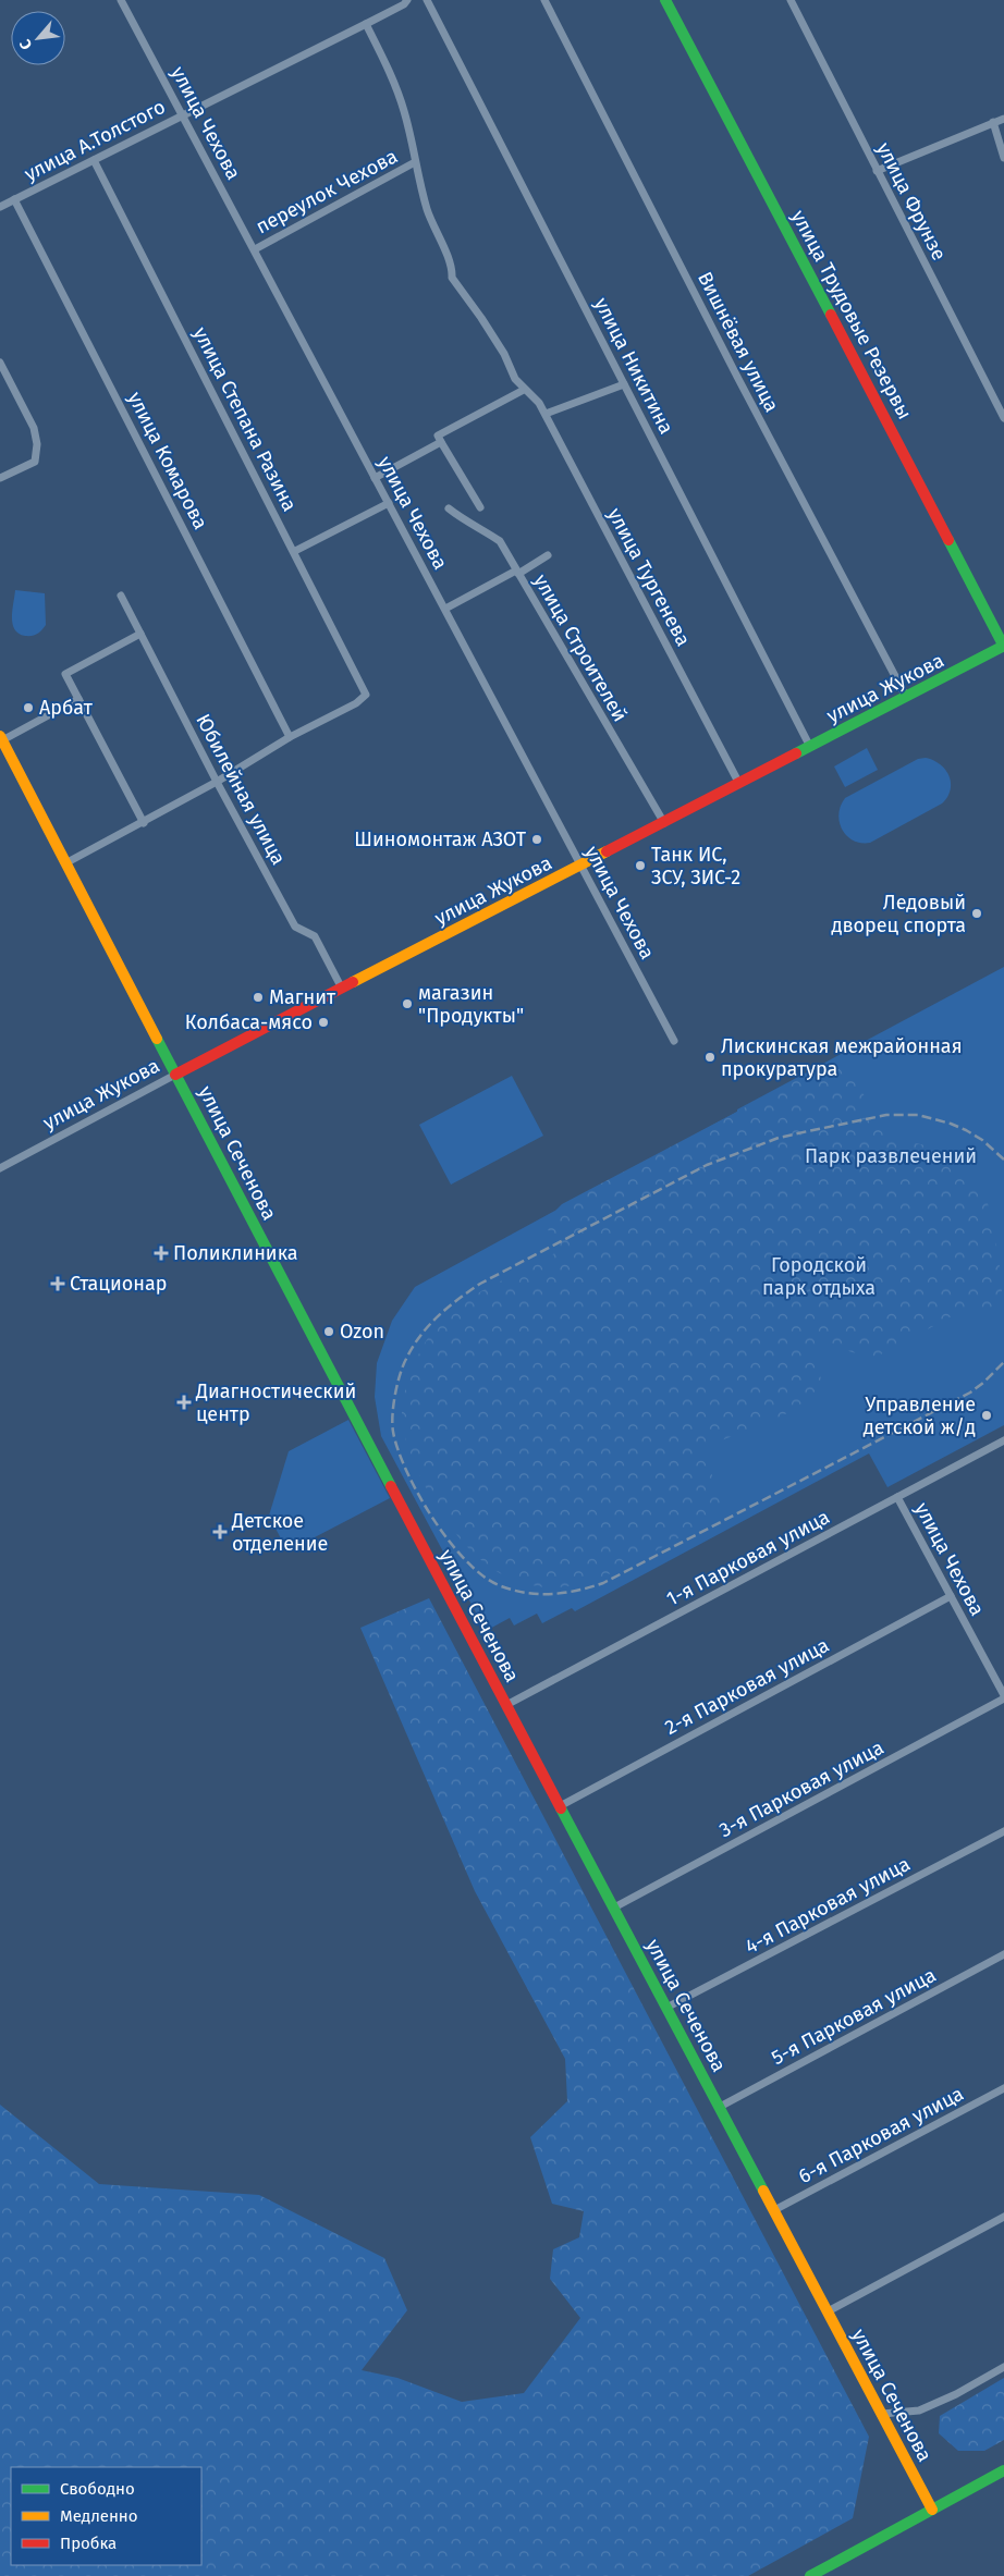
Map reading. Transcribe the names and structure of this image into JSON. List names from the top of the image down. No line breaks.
{"streets":{"main road":["улица Трудовые Резервы","улица Жукова","улица Сеченова"],"street":["улица Чехова","улица А.Толстого","переулок Чехова","улица Фрунзе","Вишнёвая улица","улица Никитина","улица Степана Разина","улица Комарова","улица Тургенева","улица Строителей","Юбилейная улица","1-я Парковая улица","2-я Парковая улица","3-я Парковая улица","4-я Парковая улица","5-я Парковая улица","6-я Парковая улица"]},"crossings":[["улица Чехова","улица А.Толстого"],["улица Чехова","переулок Чехова"],["улица Чехова","улица Жукова"],["улица Чехова","1-я Парковая улица"],["улица Чехова","2-я Парковая улица"],["улица Чехова","3-я Парковая улица"],["улица А.Толстого","переулок Чехова"],["улица А.Толстого","улица Степана Разина"],["улица А.Толстого","улица Комарова"],["переулок Чехова","улица Тургенева"],["улица Трудовые Резервы","улица Жукова"],["Вишнёвая улица","улица Жукова"],["улица Никитина","улица Жукова"],["улица Степана Разина","улица Комарова"],["улица Тургенева","улица Жукова"],["улица Строителей","улица Жукова"],["улица Жукова","Юбилейная улица"],["улица Жукова","улица Сеченова"],["улица Сеченова","1-я Парковая улица"],["улица Сеченова","2-я Парковая улица"],["улица Сеченова","3-я Парковая улица"],["улица Сеченова","4-я Парковая улица"],["улица Сеченова","5-я Парковая улица"],["улица Сеченова","6-я Парковая улица"]],"parks":["Парк развлечений","Городской парк отдыха"],"places":{"other":["Арбат","Шиномонтаж АЗОТ","Танк ИС, ЗСУ, ЗИС-2","Ледовый дворец спорта","Магнит","магазин \"Продукты\"","Колбаса-мясо","Лискинская межрайонная прокуратура","Ozon","Управление детской ж/д"],"health":["Поликлиника","Стационар","Диагностический центр","Детское отделение"]},"legend":["Свободно","Медленно","Пробка"],"north":"bottom left"}
